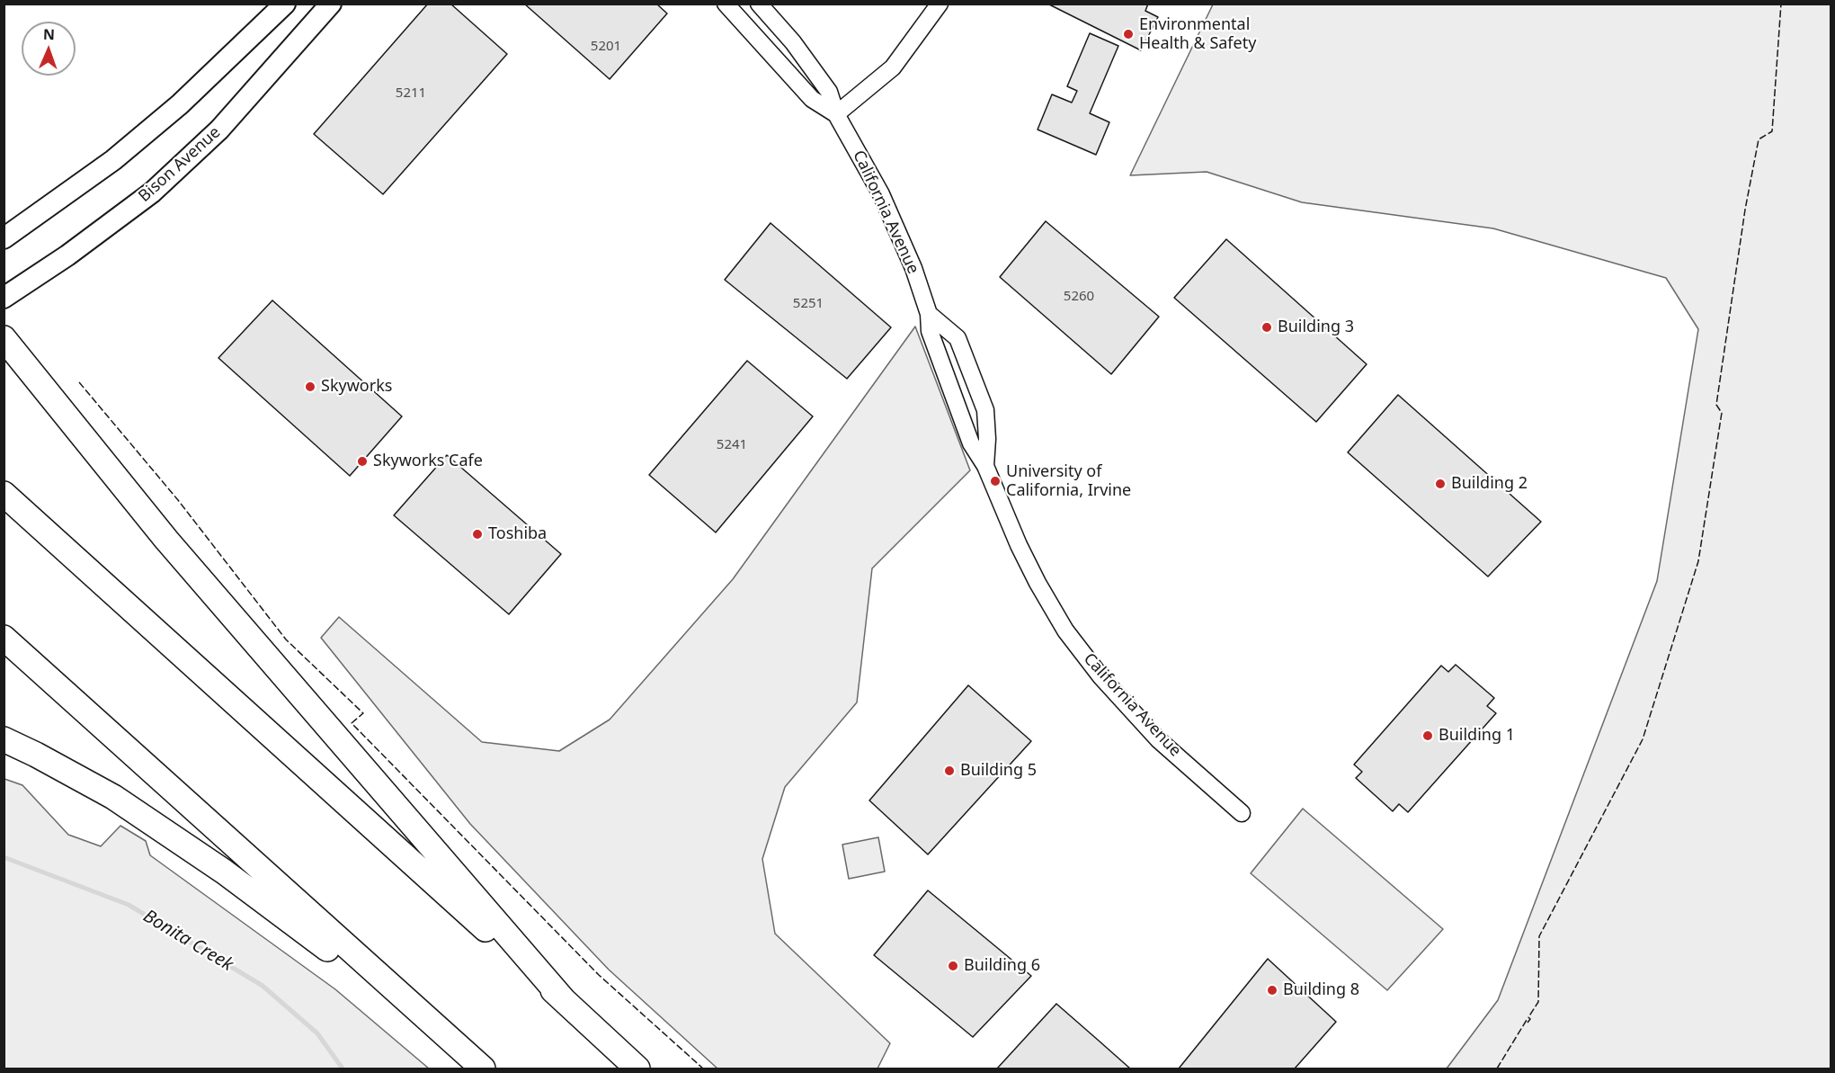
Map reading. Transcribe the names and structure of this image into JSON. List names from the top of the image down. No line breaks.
{"streets":{"main road":["Bison Avenue"],"street":["California Avenue"]},"water":["Bonita Creek"],"places":["Environmental Health & Safety","Building 3","Skyworks","Skyworks Cafe","University of California, Irvine","Building 2","Toshiba","Building 1","Building 5","Building 6","Building 8"],"house_numbers":["5201","5211","5260","5251","5241"],"north":"top"}
